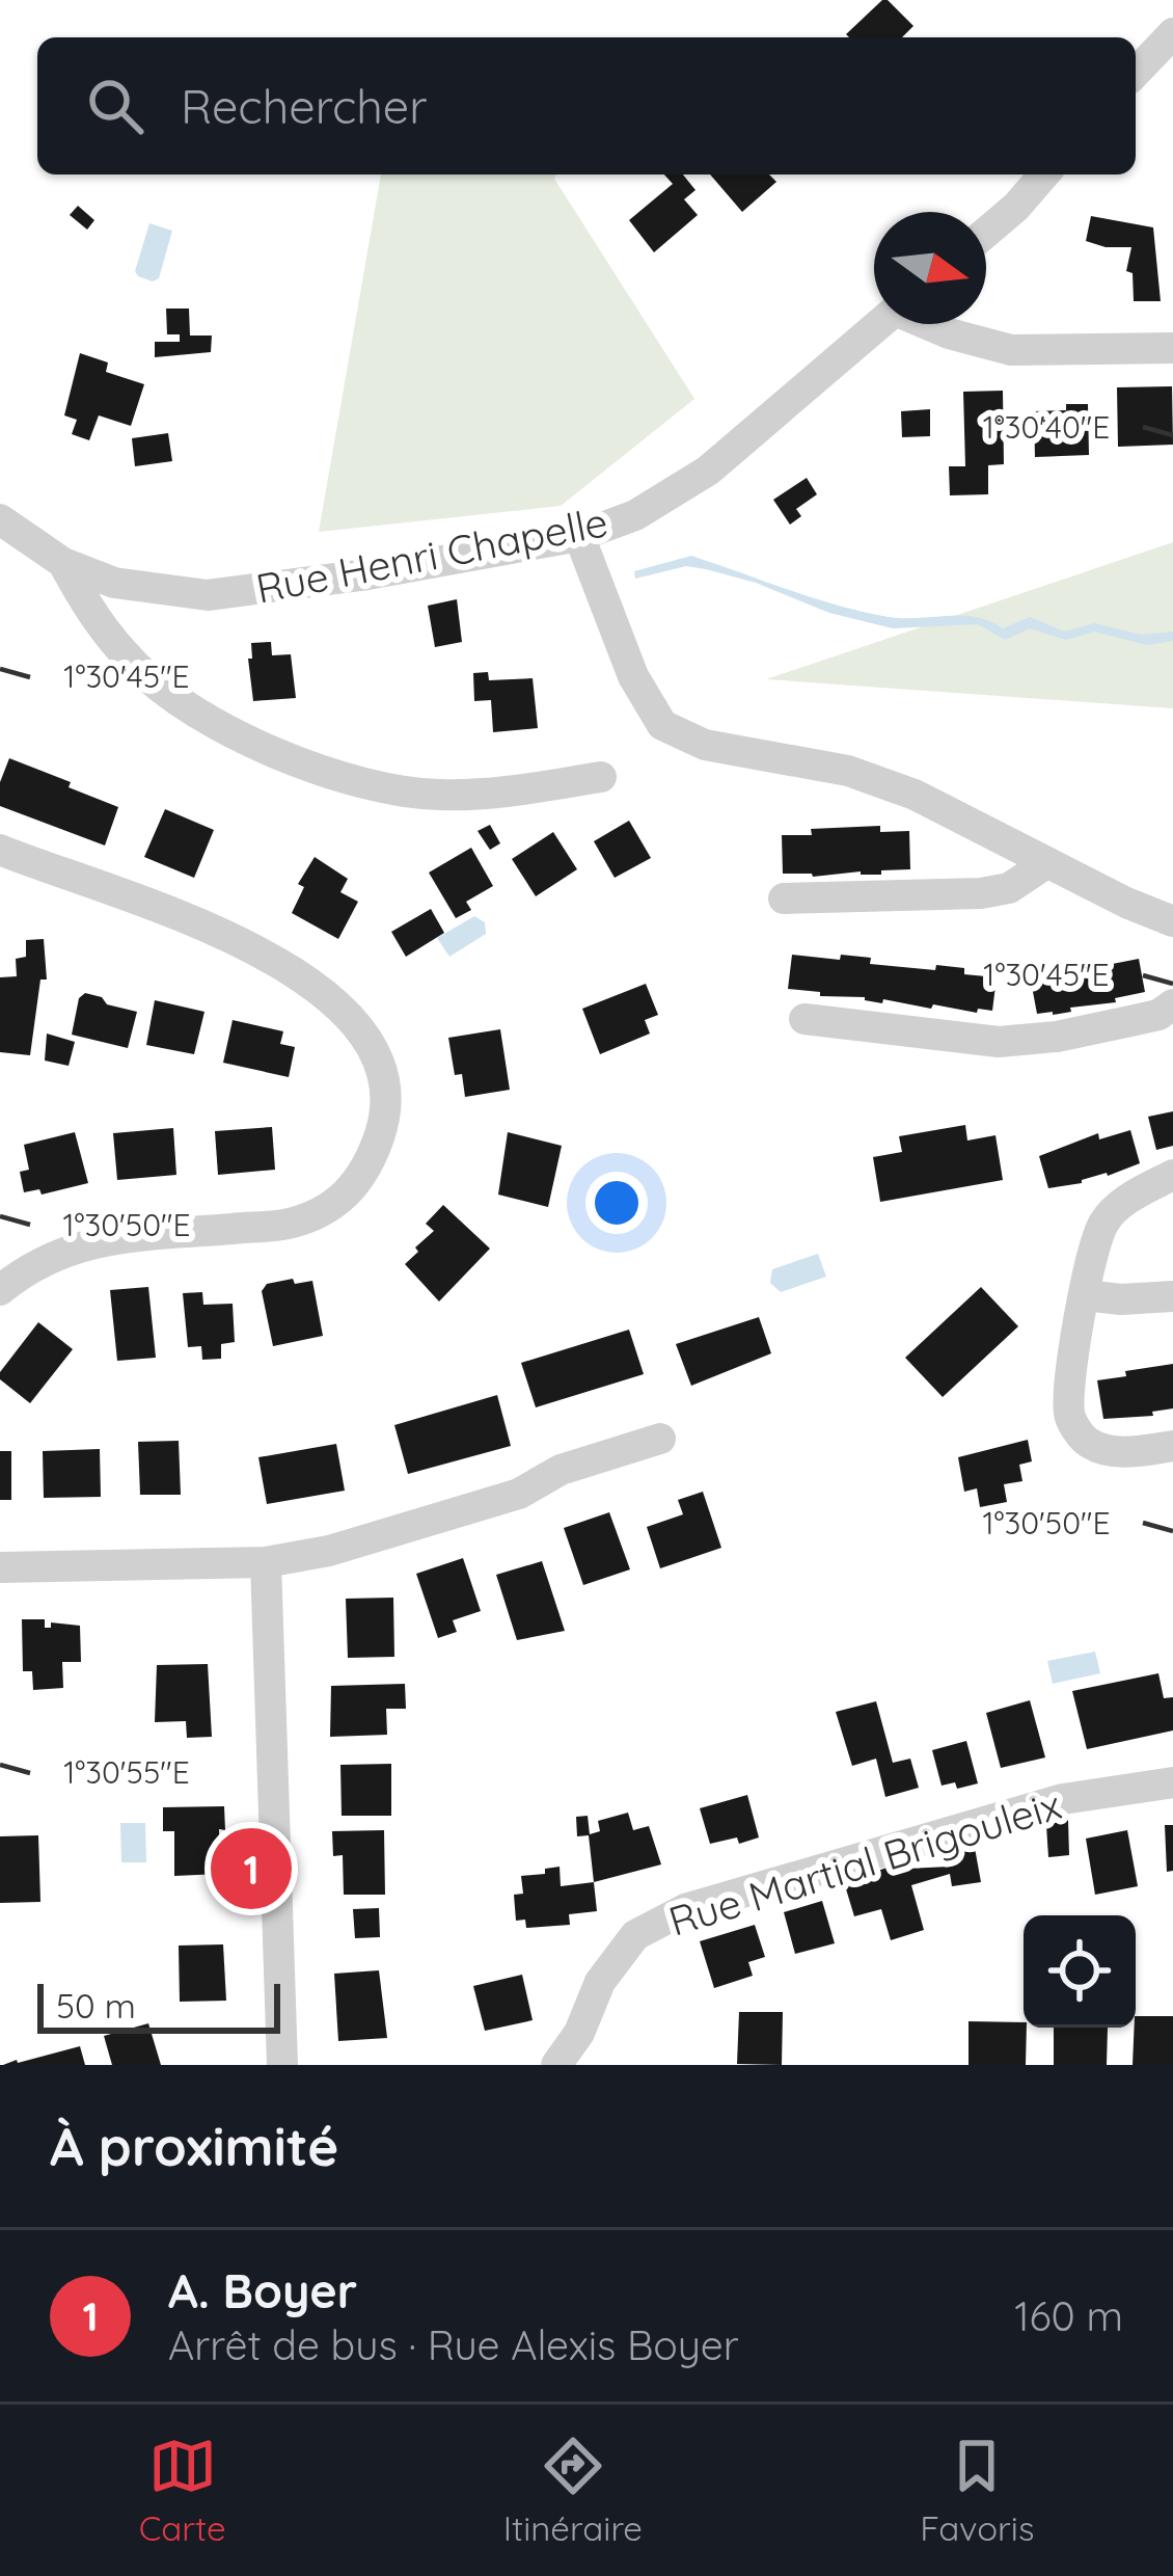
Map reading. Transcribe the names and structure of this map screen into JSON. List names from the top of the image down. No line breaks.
{"streets":{"street":["Rue Henri Chapelle","Rue Martial Brigouleix"]},"scale_bar":"50 m","north":"right","page":{"search":"Rechercher","pins":"1","scale":"50 m","heading":"À proximité","list":[{"mark":"1","name":"A. Boyer","note":"Arrêt de bus · Rue Alexis Boyer","value":"160 m"}],"nav":["Carte","Itinéraire","Favoris"]},"coordinates":["1°30'40\"E","1°30'45\"E","1°30'50\"E","1°30'55\"E"]}
